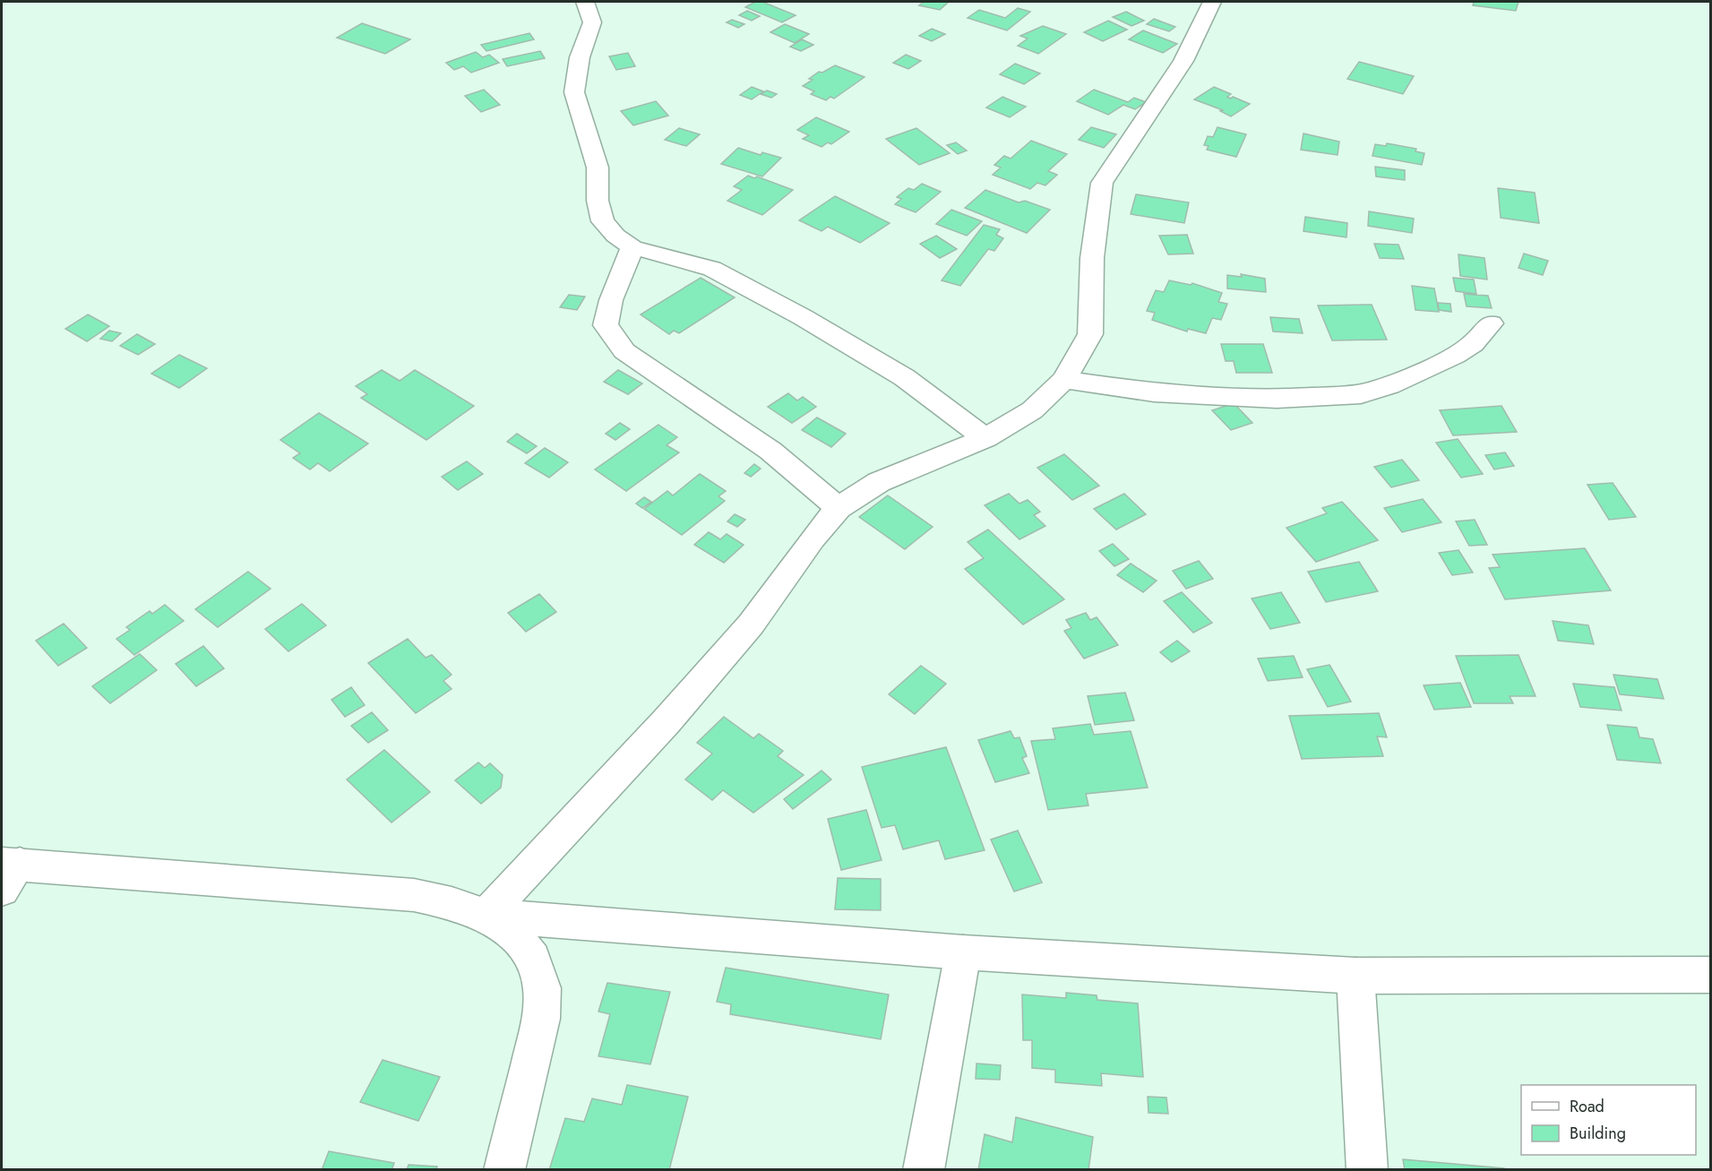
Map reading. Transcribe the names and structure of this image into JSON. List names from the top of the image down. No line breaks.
{"legend":["Road","Building"]}
